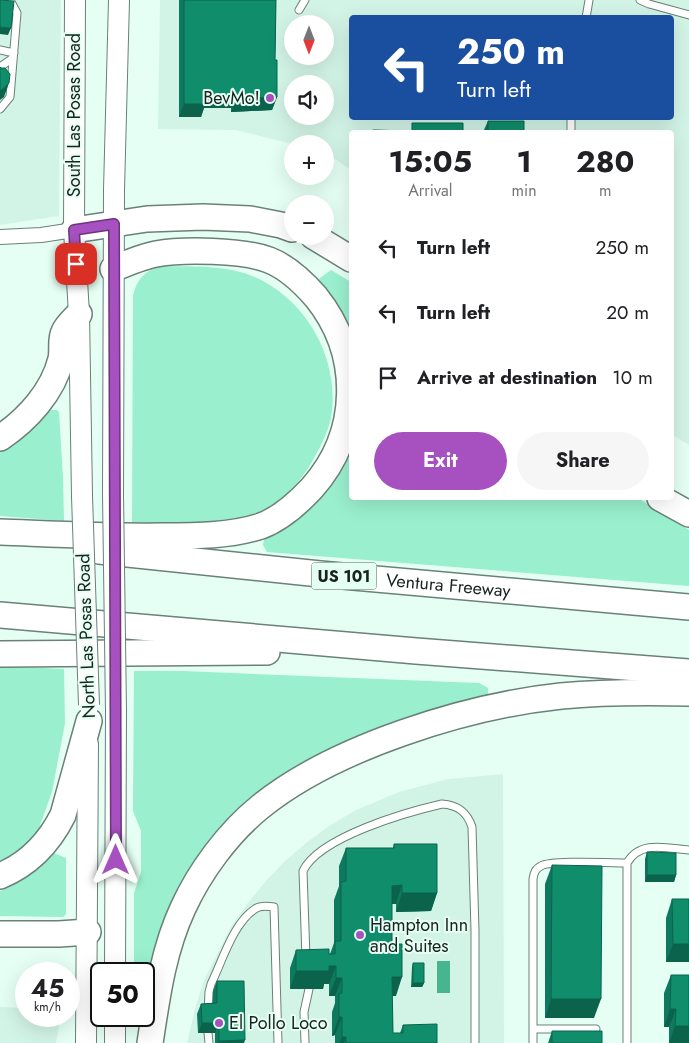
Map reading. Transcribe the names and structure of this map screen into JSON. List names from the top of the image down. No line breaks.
{"streets":{"highway":["US 101","Ventura Freeway"],"main road":["South Las Posas Road","North Las Posas Road"]},"crossings":[["South Las Posas Road","North Las Posas Road"]],"places":["BevMo!","Hampton Inn and Suites","El Pollo Loco"],"north":"bottom","page":{"map_buttons":["+","−"],"turn":["250 m","Turn left"],"eta":["15:05","Arrival","1","min","280","m"],"list":[{"name":"Turn left","value":"250 m"},{"name":"Turn left","value":"20 m"},{"name":"Arrive at destination","value":"10 m"}],"buttons":["Exit","Share"],"speed":"45 km/h","limit":"50"}}
